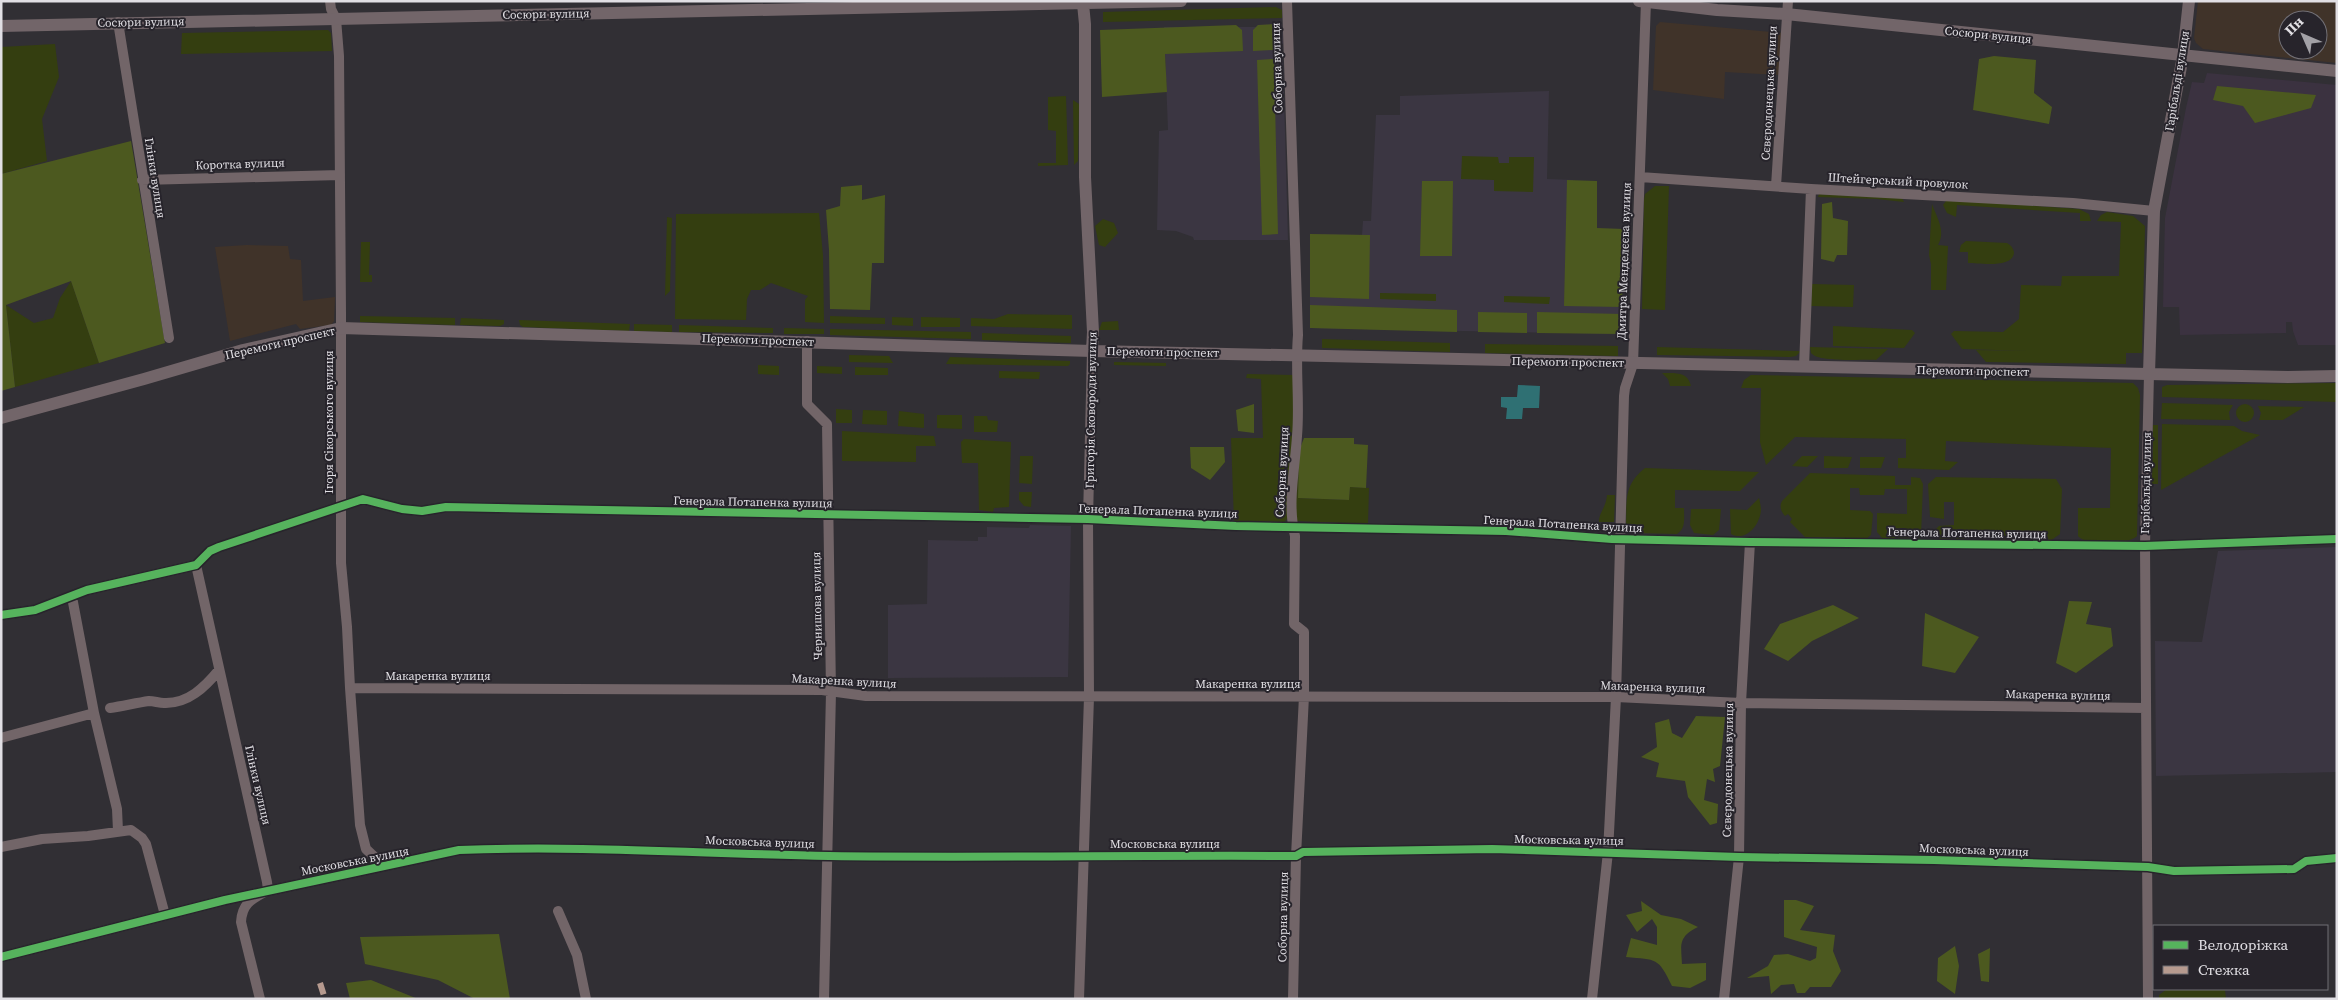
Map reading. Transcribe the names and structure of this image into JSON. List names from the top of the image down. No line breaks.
{"streets":{"main road":["Сосюри вулиця","Гарібальді вулиця","Перемоги проспект","Григорія Сковороди вулиця"],"street":["Соборна вулиця","Сєвєродонецька вулиця","Коротка вулиця","Глінки вулиця","Штейгерський провулок","Дмитра Менделєєва вулиця","Ігоря Сікорського вулиця","Генерала Потапенка вулиця","Чернишова вулиця","Макаренка вулиця","Московська вулиця"]},"crossings":[["Сосюри вулиця","Гарібальді вулиця"],["Сосюри вулиця","Сєвєродонецька вулиця"],["Сосюри вулиця","Глінки вулиця"],["Сосюри вулиця","Дмитра Менделєєва вулиця"],["Сосюри вулиця","Григорія Сковороди вулиця"],["Сосюри вулиця","Ігоря Сікорського вулиця"],["Соборна вулиця","Перемоги проспект"],["Соборна вулиця","Генерала Потапенка вулиця"],["Соборна вулиця","Макаренка вулиця"],["Соборна вулиця","Московська вулиця"],["Гарібальді вулиця","Штейгерський провулок"],["Гарібальді вулиця","Перемоги проспект"],["Гарібальді вулиця","Генерала Потапенка вулиця"],["Гарібальді вулиця","Макаренка вулиця"],["Гарібальді вулиця","Московська вулиця"],["Сєвєродонецька вулиця","Штейгерський провулок"],["Сєвєродонецька вулиця","Генерала Потапенка вулиця"],["Сєвєродонецька вулиця","Макаренка вулиця"],["Сєвєродонецька вулиця","Московська вулиця"],["Коротка вулиця","Глінки вулиця"],["Коротка вулиця","Ігоря Сікорського вулиця"],["Глінки вулиця","Генерала Потапенка вулиця"],["Глінки вулиця","Московська вулиця"],["Штейгерський провулок","Дмитра Менделєєва вулиця"],["Дмитра Менделєєва вулиця","Перемоги проспект"],["Дмитра Менделєєва вулиця","Генерала Потапенка вулиця"],["Дмитра Менделєєва вулиця","Макаренка вулиця"],["Дмитра Менделєєва вулиця","Московська вулиця"],["Перемоги проспект","Григорія Сковороди вулиця"],["Перемоги проспект","Ігоря Сікорського вулиця"],["Перемоги проспект","Чернишова вулиця"],["Григорія Сковороди вулиця","Генерала Потапенка вулиця"],["Григорія Сковороди вулиця","Макаренка вулиця"],["Григорія Сковороди вулиця","Московська вулиця"],["Ігоря Сікорського вулиця","Генерала Потапенка вулиця"],["Ігоря Сікорського вулиця","Макаренка вулиця"],["Ігоря Сікорського вулиця","Московська вулиця"],["Генерала Потапенка вулиця","Чернишова вулиця"],["Чернишова вулиця","Макаренка вулиця"],["Чернишова вулиця","Московська вулиця"]],"legend":["Велодоріжка","Стежка"],"north":"top left"}
